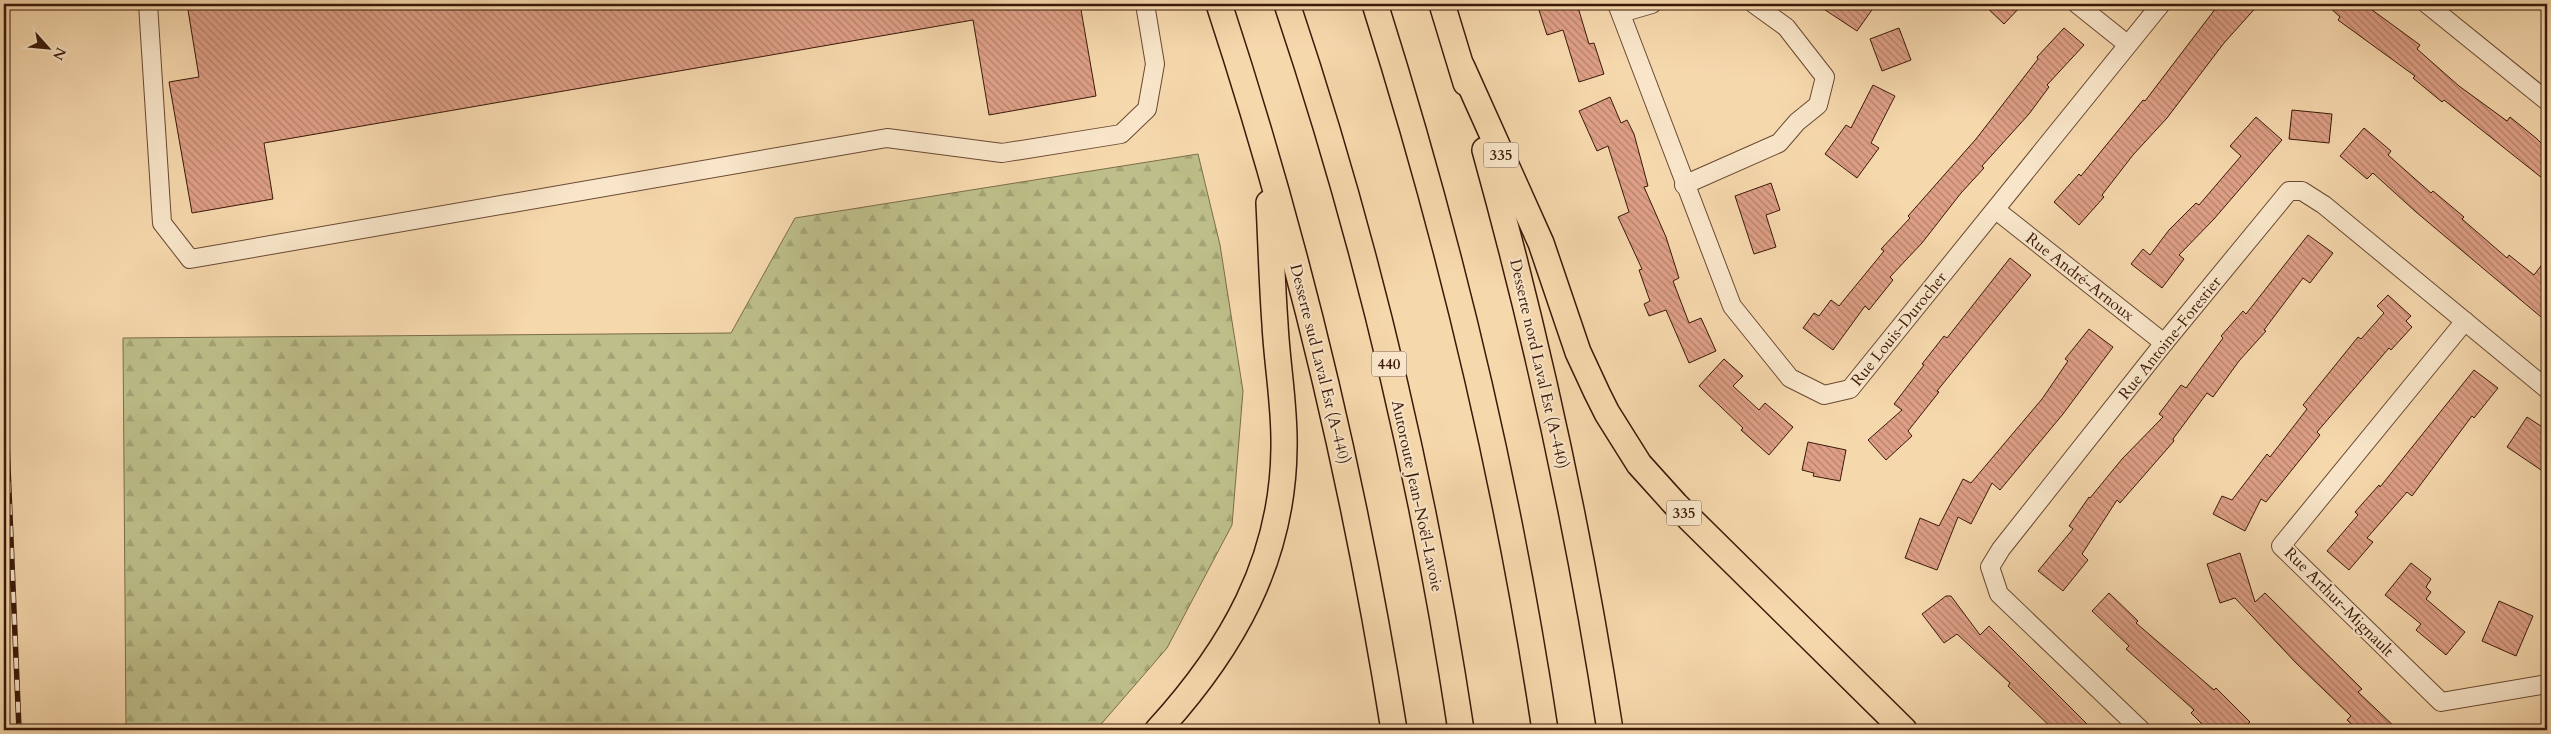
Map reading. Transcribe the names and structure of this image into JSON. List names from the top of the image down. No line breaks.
{"streets":{"highway":["335","Desserte sud Laval Est (A-440)","440","Desserte nord Laval Est (A-440)","Autoroute Jean-Noël-Lavoie"],"street":["Rue André-Arnoux","Rue Louis-Durocher","Rue Antoine-Forestier","Rue Arthur-Mignault"]},"crossings":[["335","Desserte nord Laval Est (A-440)"],["Rue André-Arnoux","Rue Louis-Durocher"],["Rue André-Arnoux","Rue Antoine-Forestier"],["Rue Antoine-Forestier","Rue Arthur-Mignault"]],"north":"bottom right"}
